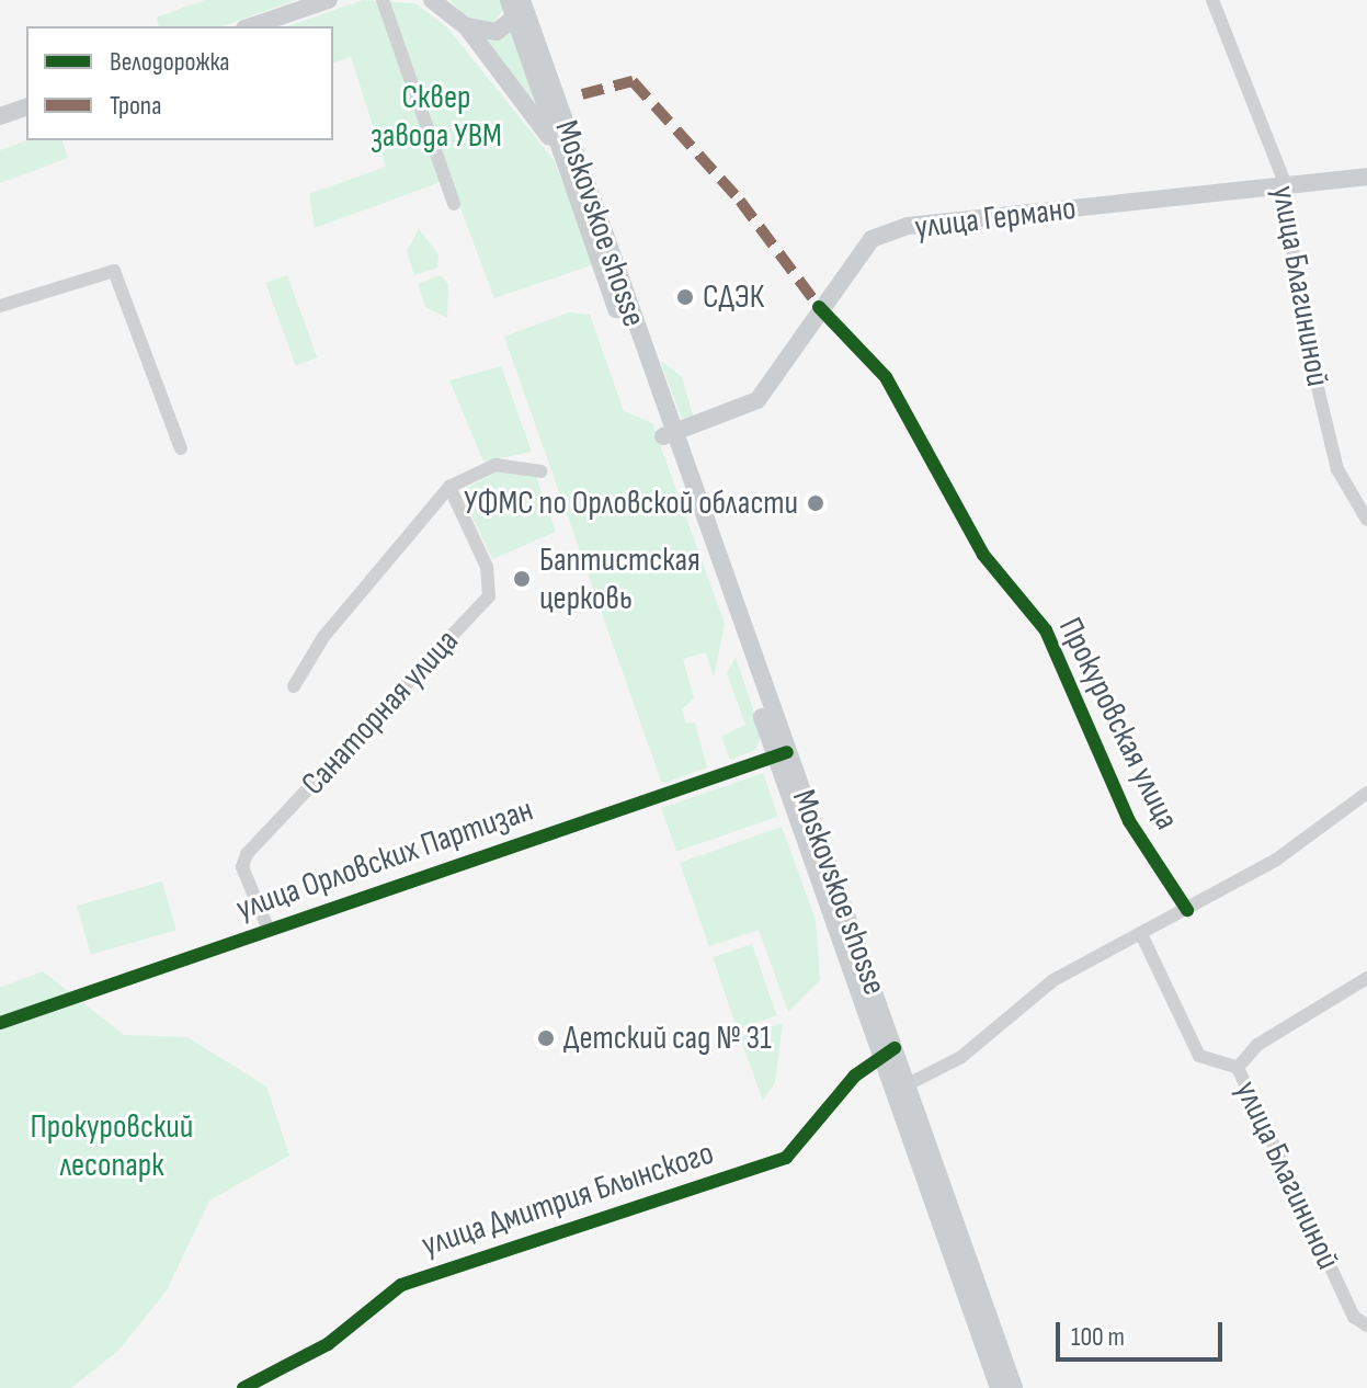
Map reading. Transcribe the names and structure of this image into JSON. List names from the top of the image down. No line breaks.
{"streets":{"main road":["улица Германо","Moskovskoe shosse"],"street":["улица Благининой","Санаторная улица","Прокуровская улица","улица Орловских Партизан","улица Дмитрия Блынского"]},"crossings":[["улица Германо","Moskovskoe shosse"],["улица Германо","улица Благининой"],["улица Германо","Прокуровская улица"],["Moskovskoe shosse","улица Орловских Партизан"],["Moskovskoe shosse","улица Дмитрия Блынского"],["Санаторная улица","улица Орловских Партизан"]],"parks":["Сквер завода УВМ","Прокуровский лесопарк"],"places":["СДЭК","УФМС по Орловской области","Баптистская церковь","Детский сад № 31"],"legend":["Велодорожка","Тропа"],"scale_bar":"100 m"}
